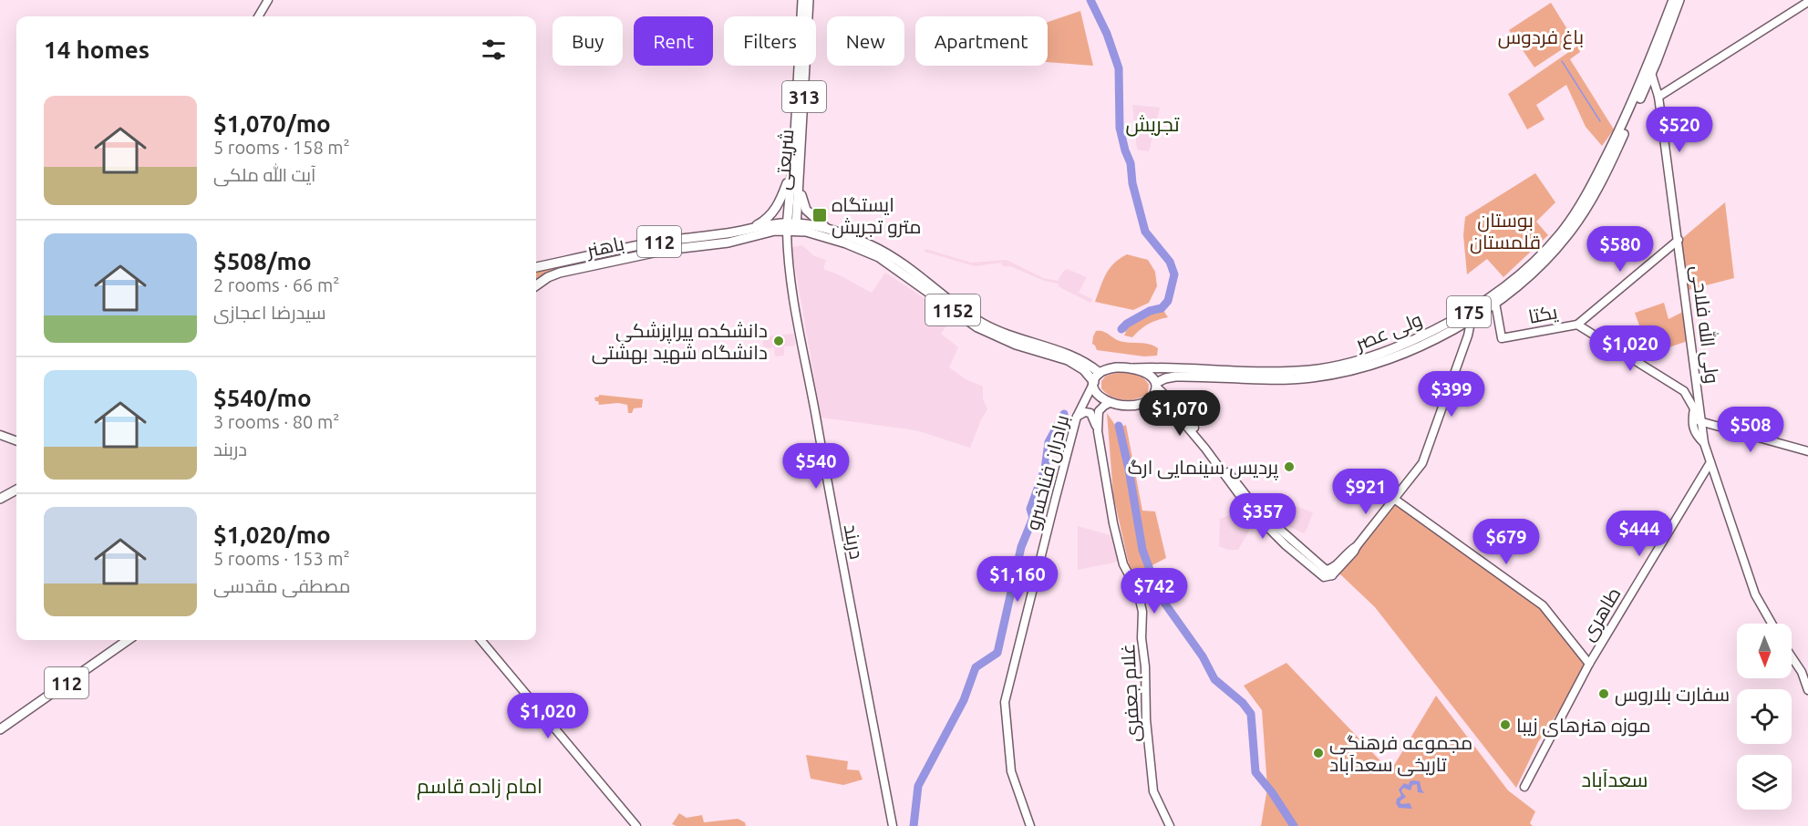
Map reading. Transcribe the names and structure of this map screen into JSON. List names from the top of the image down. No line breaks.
{"streets":{"main road":["313","شریعتی","112","باهنر","1152","175","یکتا","ولی‌ الله فلاحی","ولی عصر","برادران فناخسرو","دربند","طاهری","غلام جعفری"]},"crossings":[["شریعتی","باهنر"],["شریعتی","1152"],["شریعتی","دربند"],["باهنر","1152"],["باهنر","دربند"],["1152","ولی عصر"],["1152","برادران فناخسرو"],["1152","دربند"],["1152","غلام جعفری"],["یکتا","ولی‌ الله فلاحی"],["یکتا","ولی عصر"],["ولی‌ الله فلاحی","ولی عصر"],["ولی‌ الله فلاحی","طاهری"],["ولی عصر","برادران فناخسرو"],["ولی عصر","غلام جعفری"],["برادران فناخسرو","غلام جعفری"]],"districts":["تجریش","سعدآباد","امام زاده قاسم"],"parks":["باغ فردوس","بوستان قلمستان"],"places":{"transit":["ایستگاه مترو تجریش"],"other":["دانشکده پیراپزشکی دانشگاه شهید بهشتی","پردیس سینمایی ارگ","سفارت بلاروس","موزه هنرهای زیبا","مجموعه فرهنگی تاریخی سعدآباد"]},"north":"bottom","page":{"chip":["Buy","Rent","Filters","New","Apartment"],"heading":"14 homes","list":[{"name":"$1,070/mo","note":"5 rooms · 158 m² · آیت الله ملکی"},{"name":"$508/mo","note":"2 rooms · 66 m² · سیدرضا اعجازی"},{"name":"$540/mo","note":"3 rooms · 80 m² · دربند"},{"name":"$1,020/mo","note":"5 rooms · 153 m² · مصطفی مقدسی"}],"price":["$520","$580","$1,020","$399","$1,070","$508","$540","$921","$357","$444","$679","$1,160","$742","$1,020"]}}
